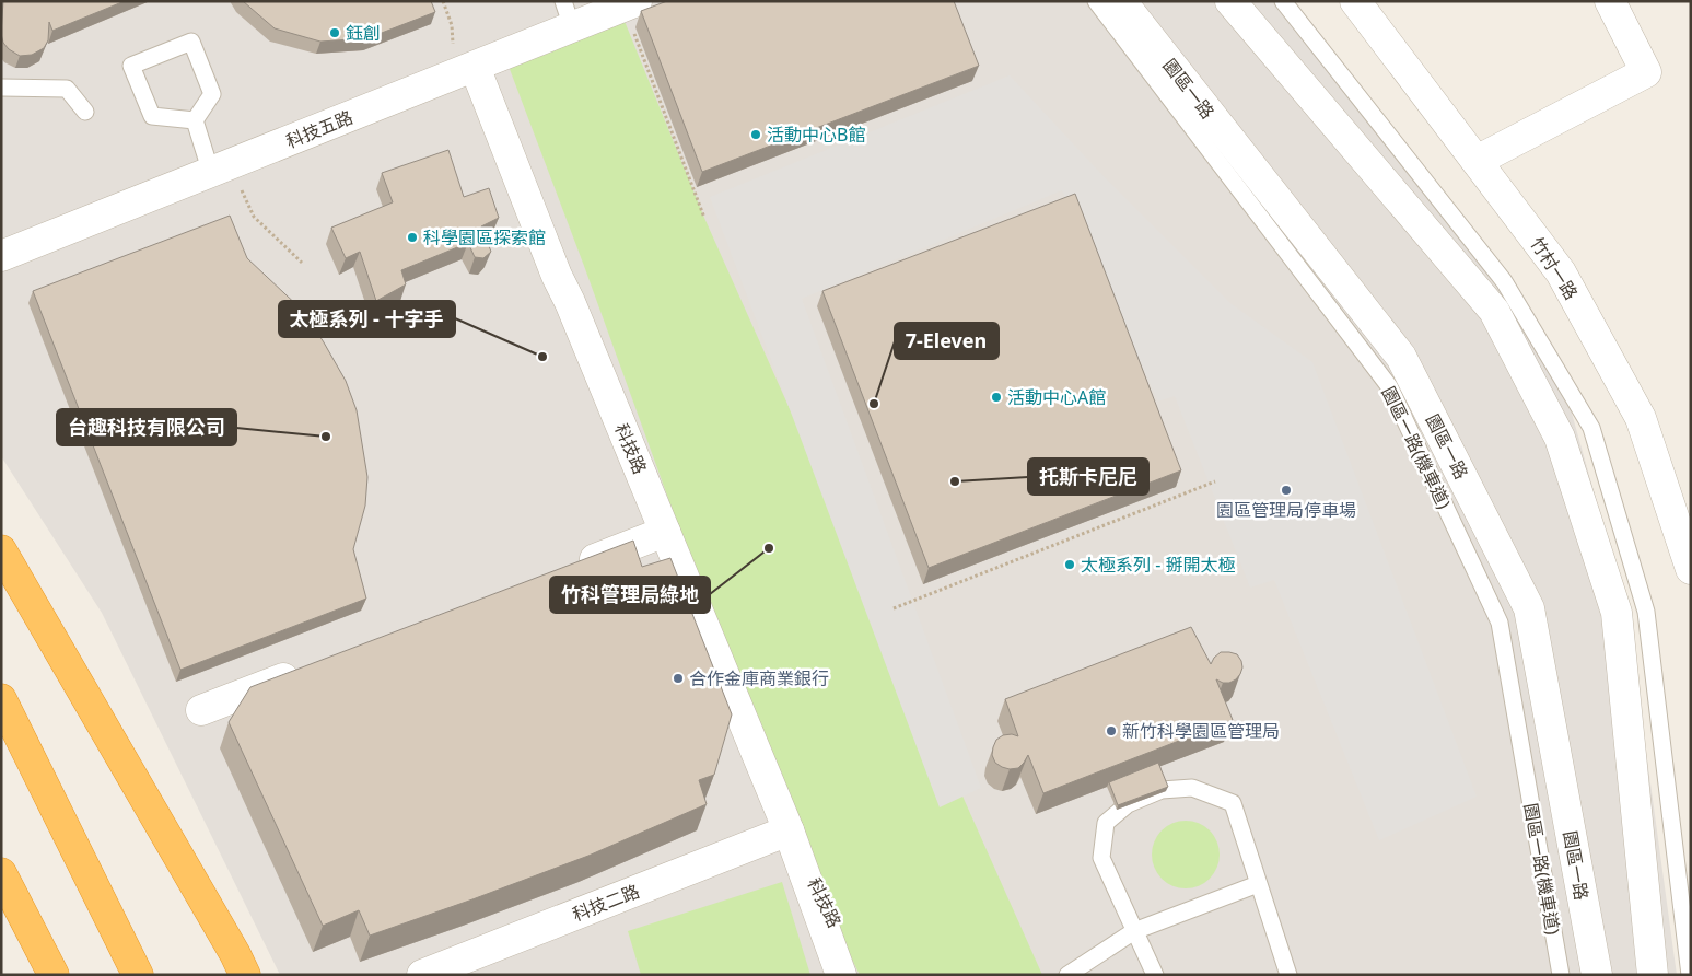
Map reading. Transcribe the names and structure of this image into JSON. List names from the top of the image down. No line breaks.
{"streets":{"street":["園區一路","科技五路","竹村一路","科技路","科技二路"],"lane":["園區一路(機車道)"]},"crossings":[["科技五路","科技路"],["科技路","科技二路"]],"places":["鈺創","活動中心B館","科學園區探索館","太極系列 - 十字手","活動中心A館","7-Eleven","台趣科技有限公司","托斯卡尼尼","園區管理局停車場","竹科管理局綠地","太極系列 - 掰開太極","合作金庫商業銀行","新竹科學園區管理局"]}
